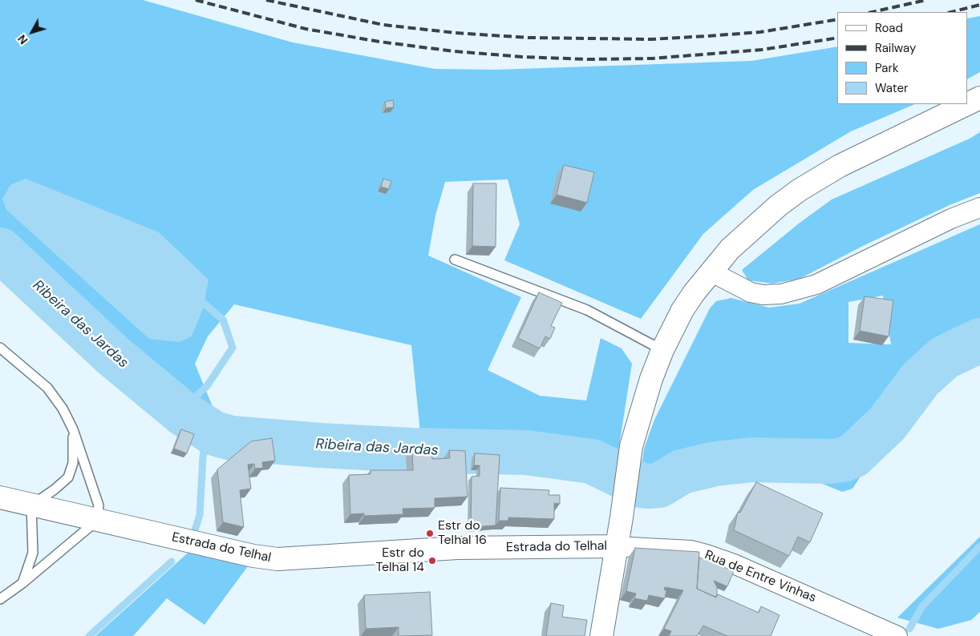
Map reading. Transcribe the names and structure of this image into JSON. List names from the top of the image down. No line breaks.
{"streets":{"main road":["Estrada do Telhal"],"street":["Rua de Entre Vinhas"]},"crossings":[["Estrada do Telhal","Rua de Entre Vinhas"]],"water":["Ribeira das Jardas"],"places":["Estr do Telhal 16","Estr do Telhal 14"],"legend":["Road","Railway","Park","Water"],"north":"bottom left"}
